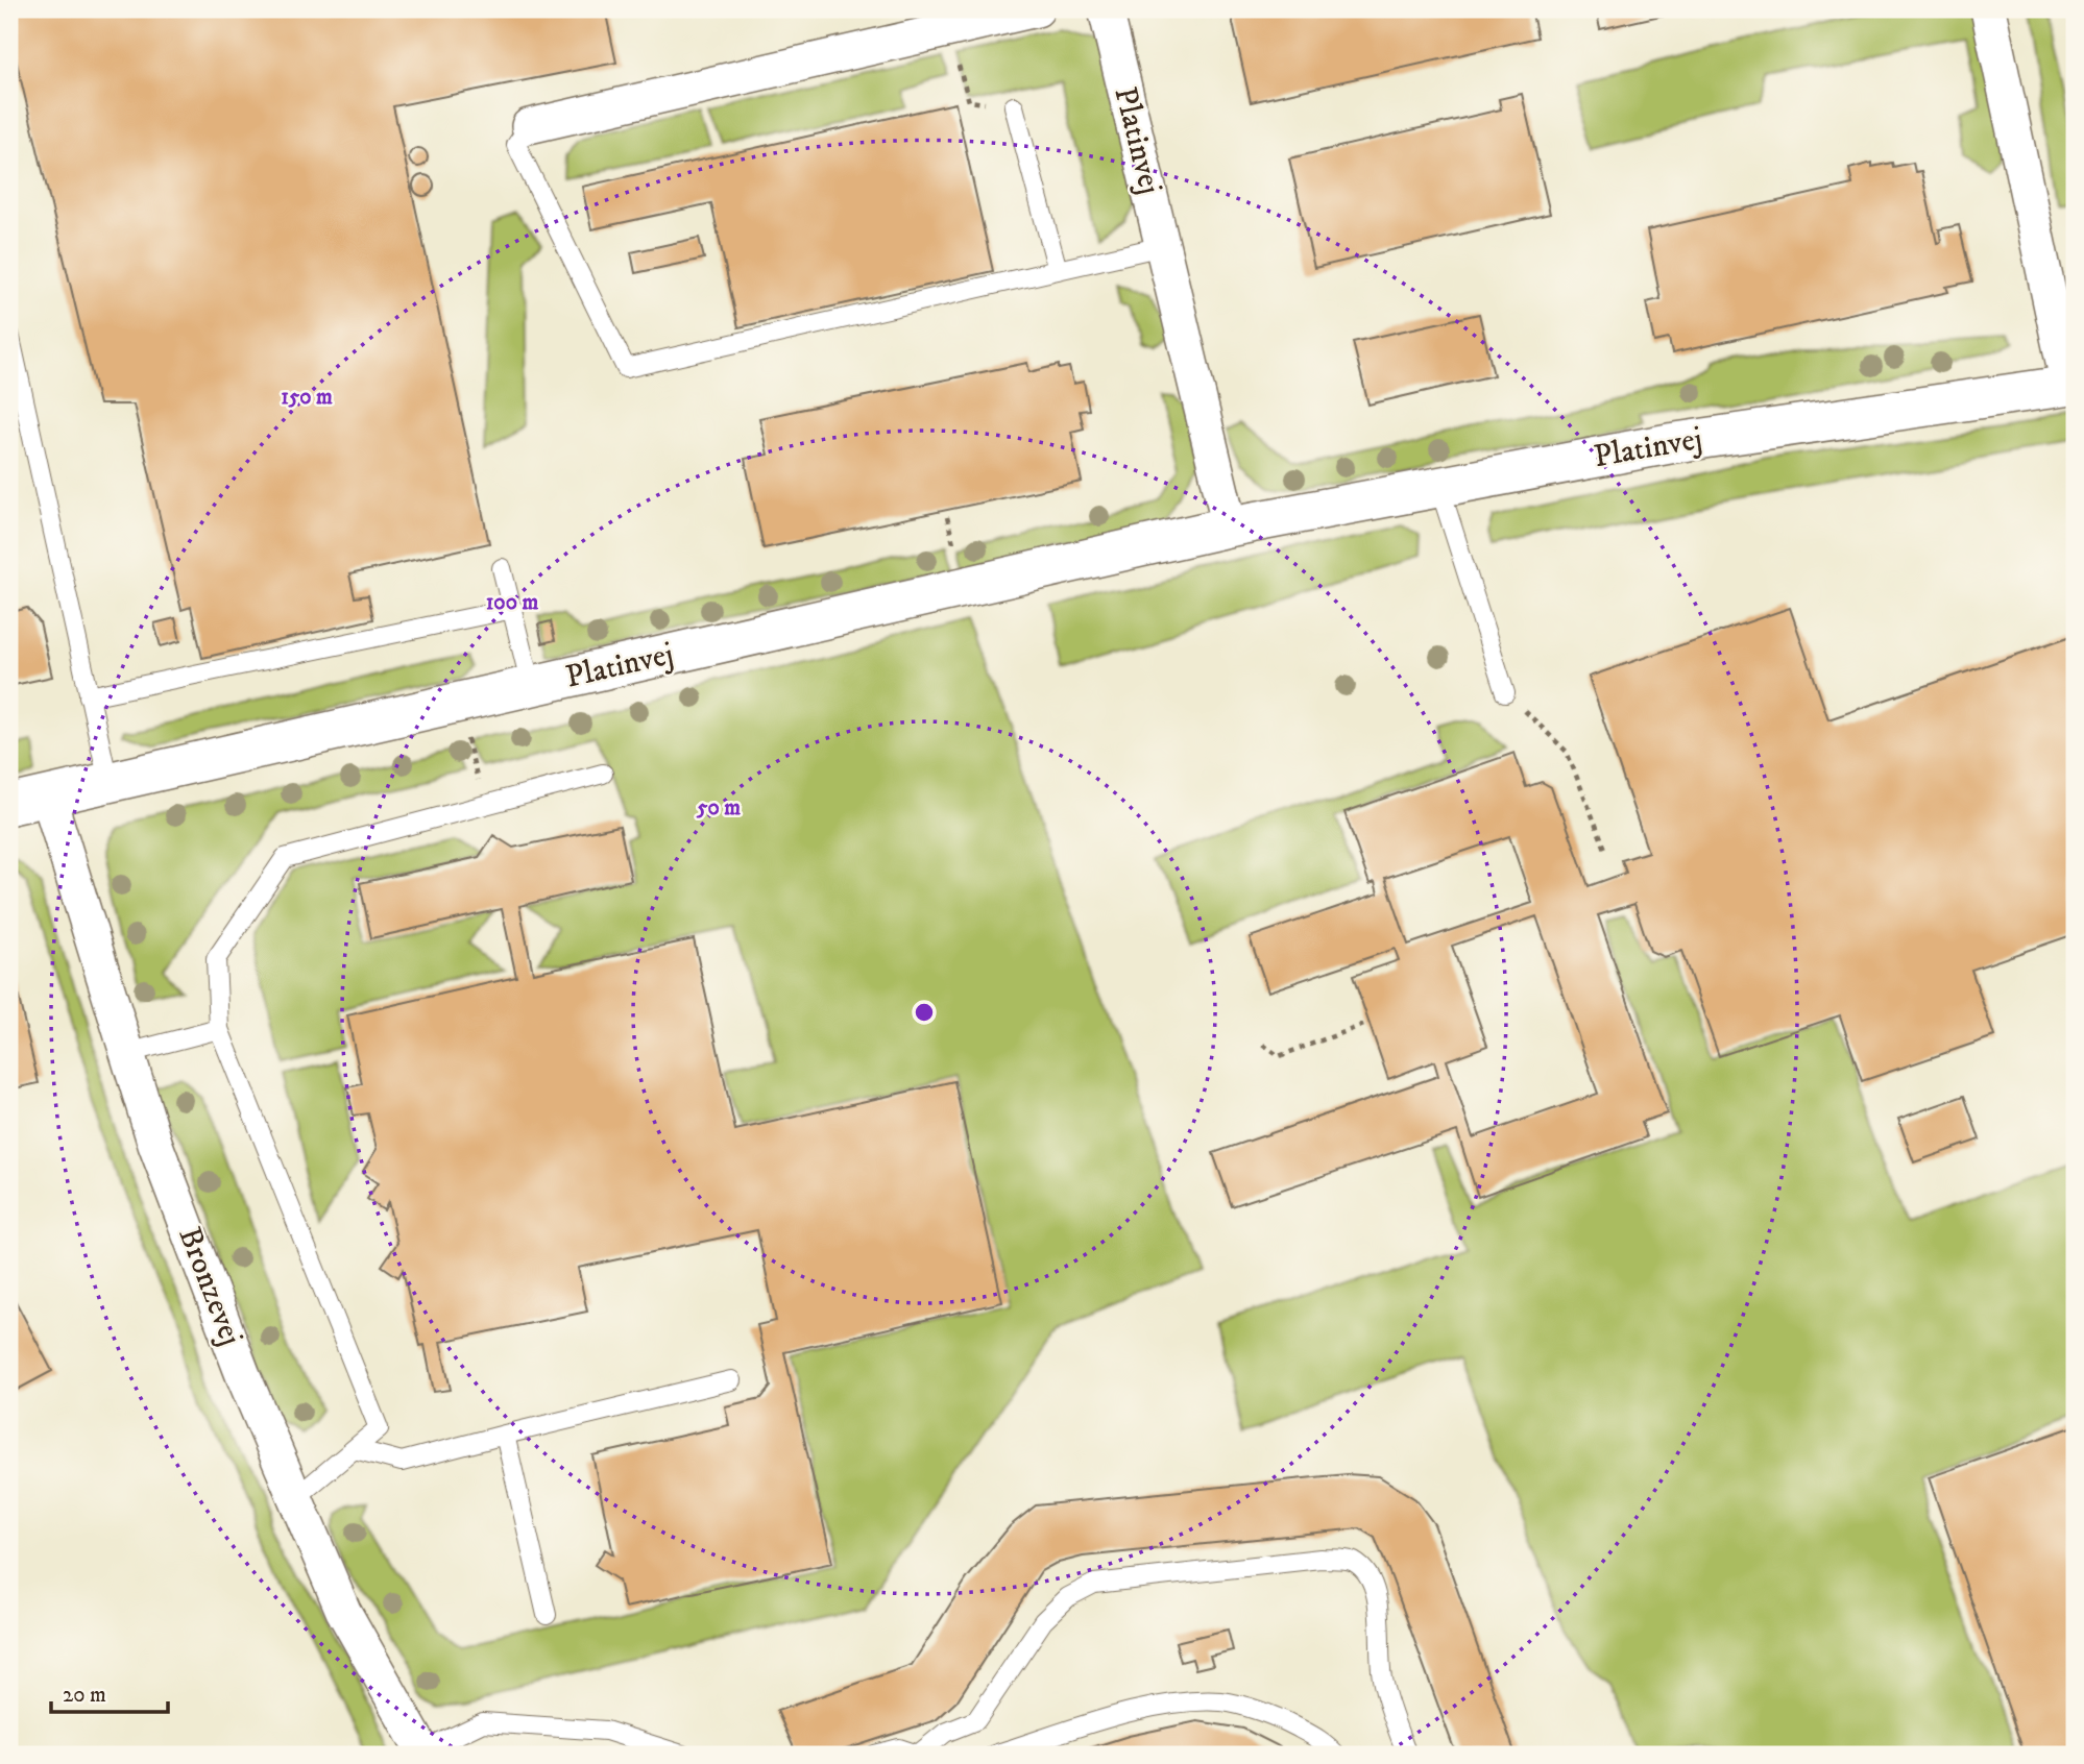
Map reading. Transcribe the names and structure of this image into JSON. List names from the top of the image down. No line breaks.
{"streets":{"street":["Platinvej","Bronzevej"]},"crossings":[["Platinvej","Bronzevej"]],"scale_bar":"20 m","rings":["150 m","100 m","50 m"]}
